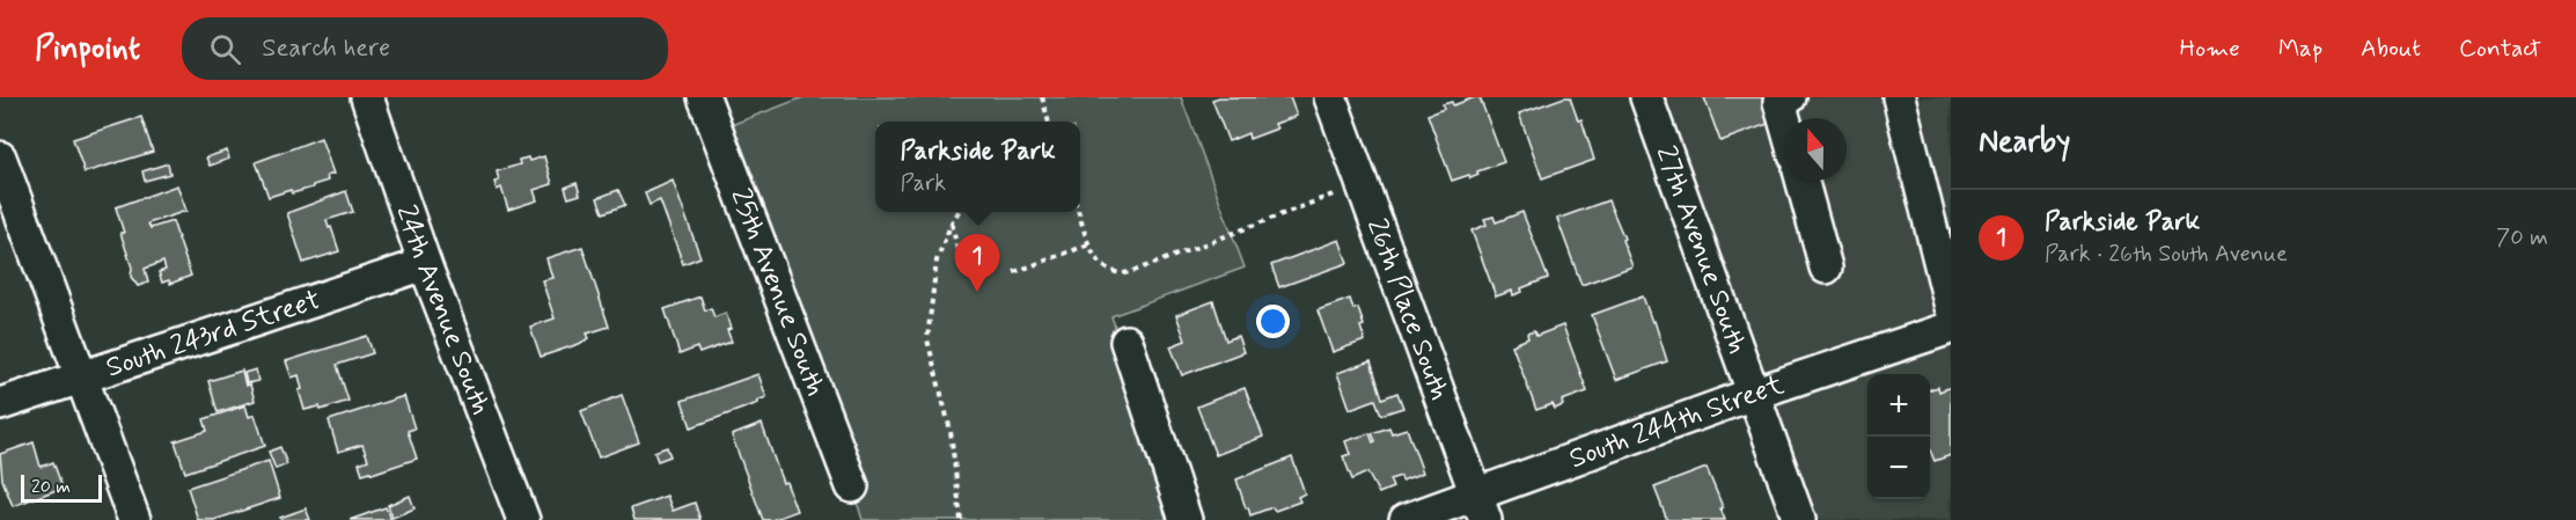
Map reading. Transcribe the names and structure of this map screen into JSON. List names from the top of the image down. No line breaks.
{"streets":{"street":["27th Avenue South","25th Avenue South","24th Avenue South","26th Place South","South 243rd Street","South 244th Street"]},"crossings":[["27th Avenue South","South 244th Street"],["24th Avenue South","South 243rd Street"],["26th Place South","South 244th Street"]],"scale_bar":"20 m","north":"top","page":{"header":"Pinpoint","search":"Search here","nav":["Home","Map","About","Contact"],"heading":"Nearby","popup":["Parkside Park","Park"],"list":[{"mark":"1","name":"Parkside Park","note":"Park · 26th South Avenue","value":"70 m"}],"pins":"1","map_buttons":["+","−"],"scale":"20 m"}}
